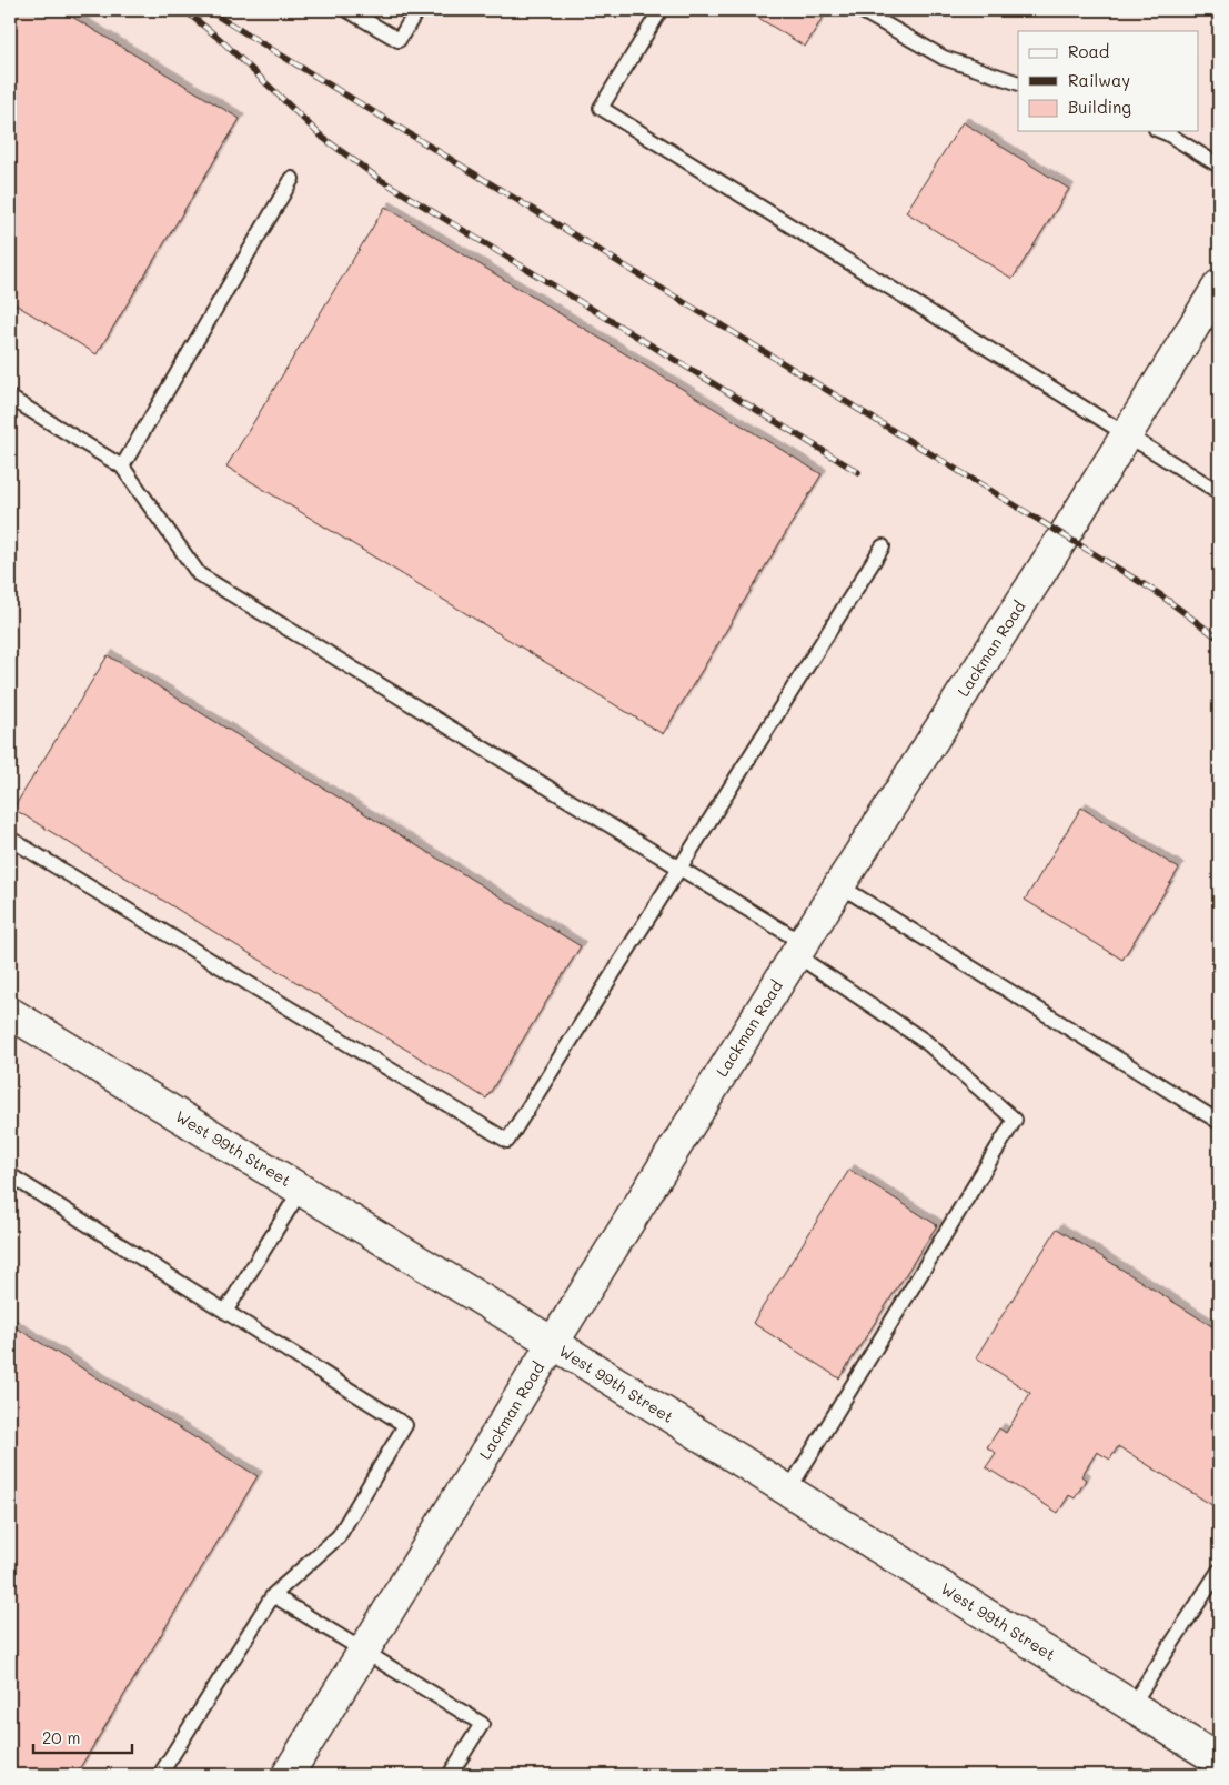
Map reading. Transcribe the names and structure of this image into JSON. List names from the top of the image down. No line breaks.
{"streets":{"main road":["Lackman Road","West 99th Street"]},"crossings":[["Lackman Road","West 99th Street"]],"legend":["Road","Railway","Building"],"scale_bar":"20 m"}
